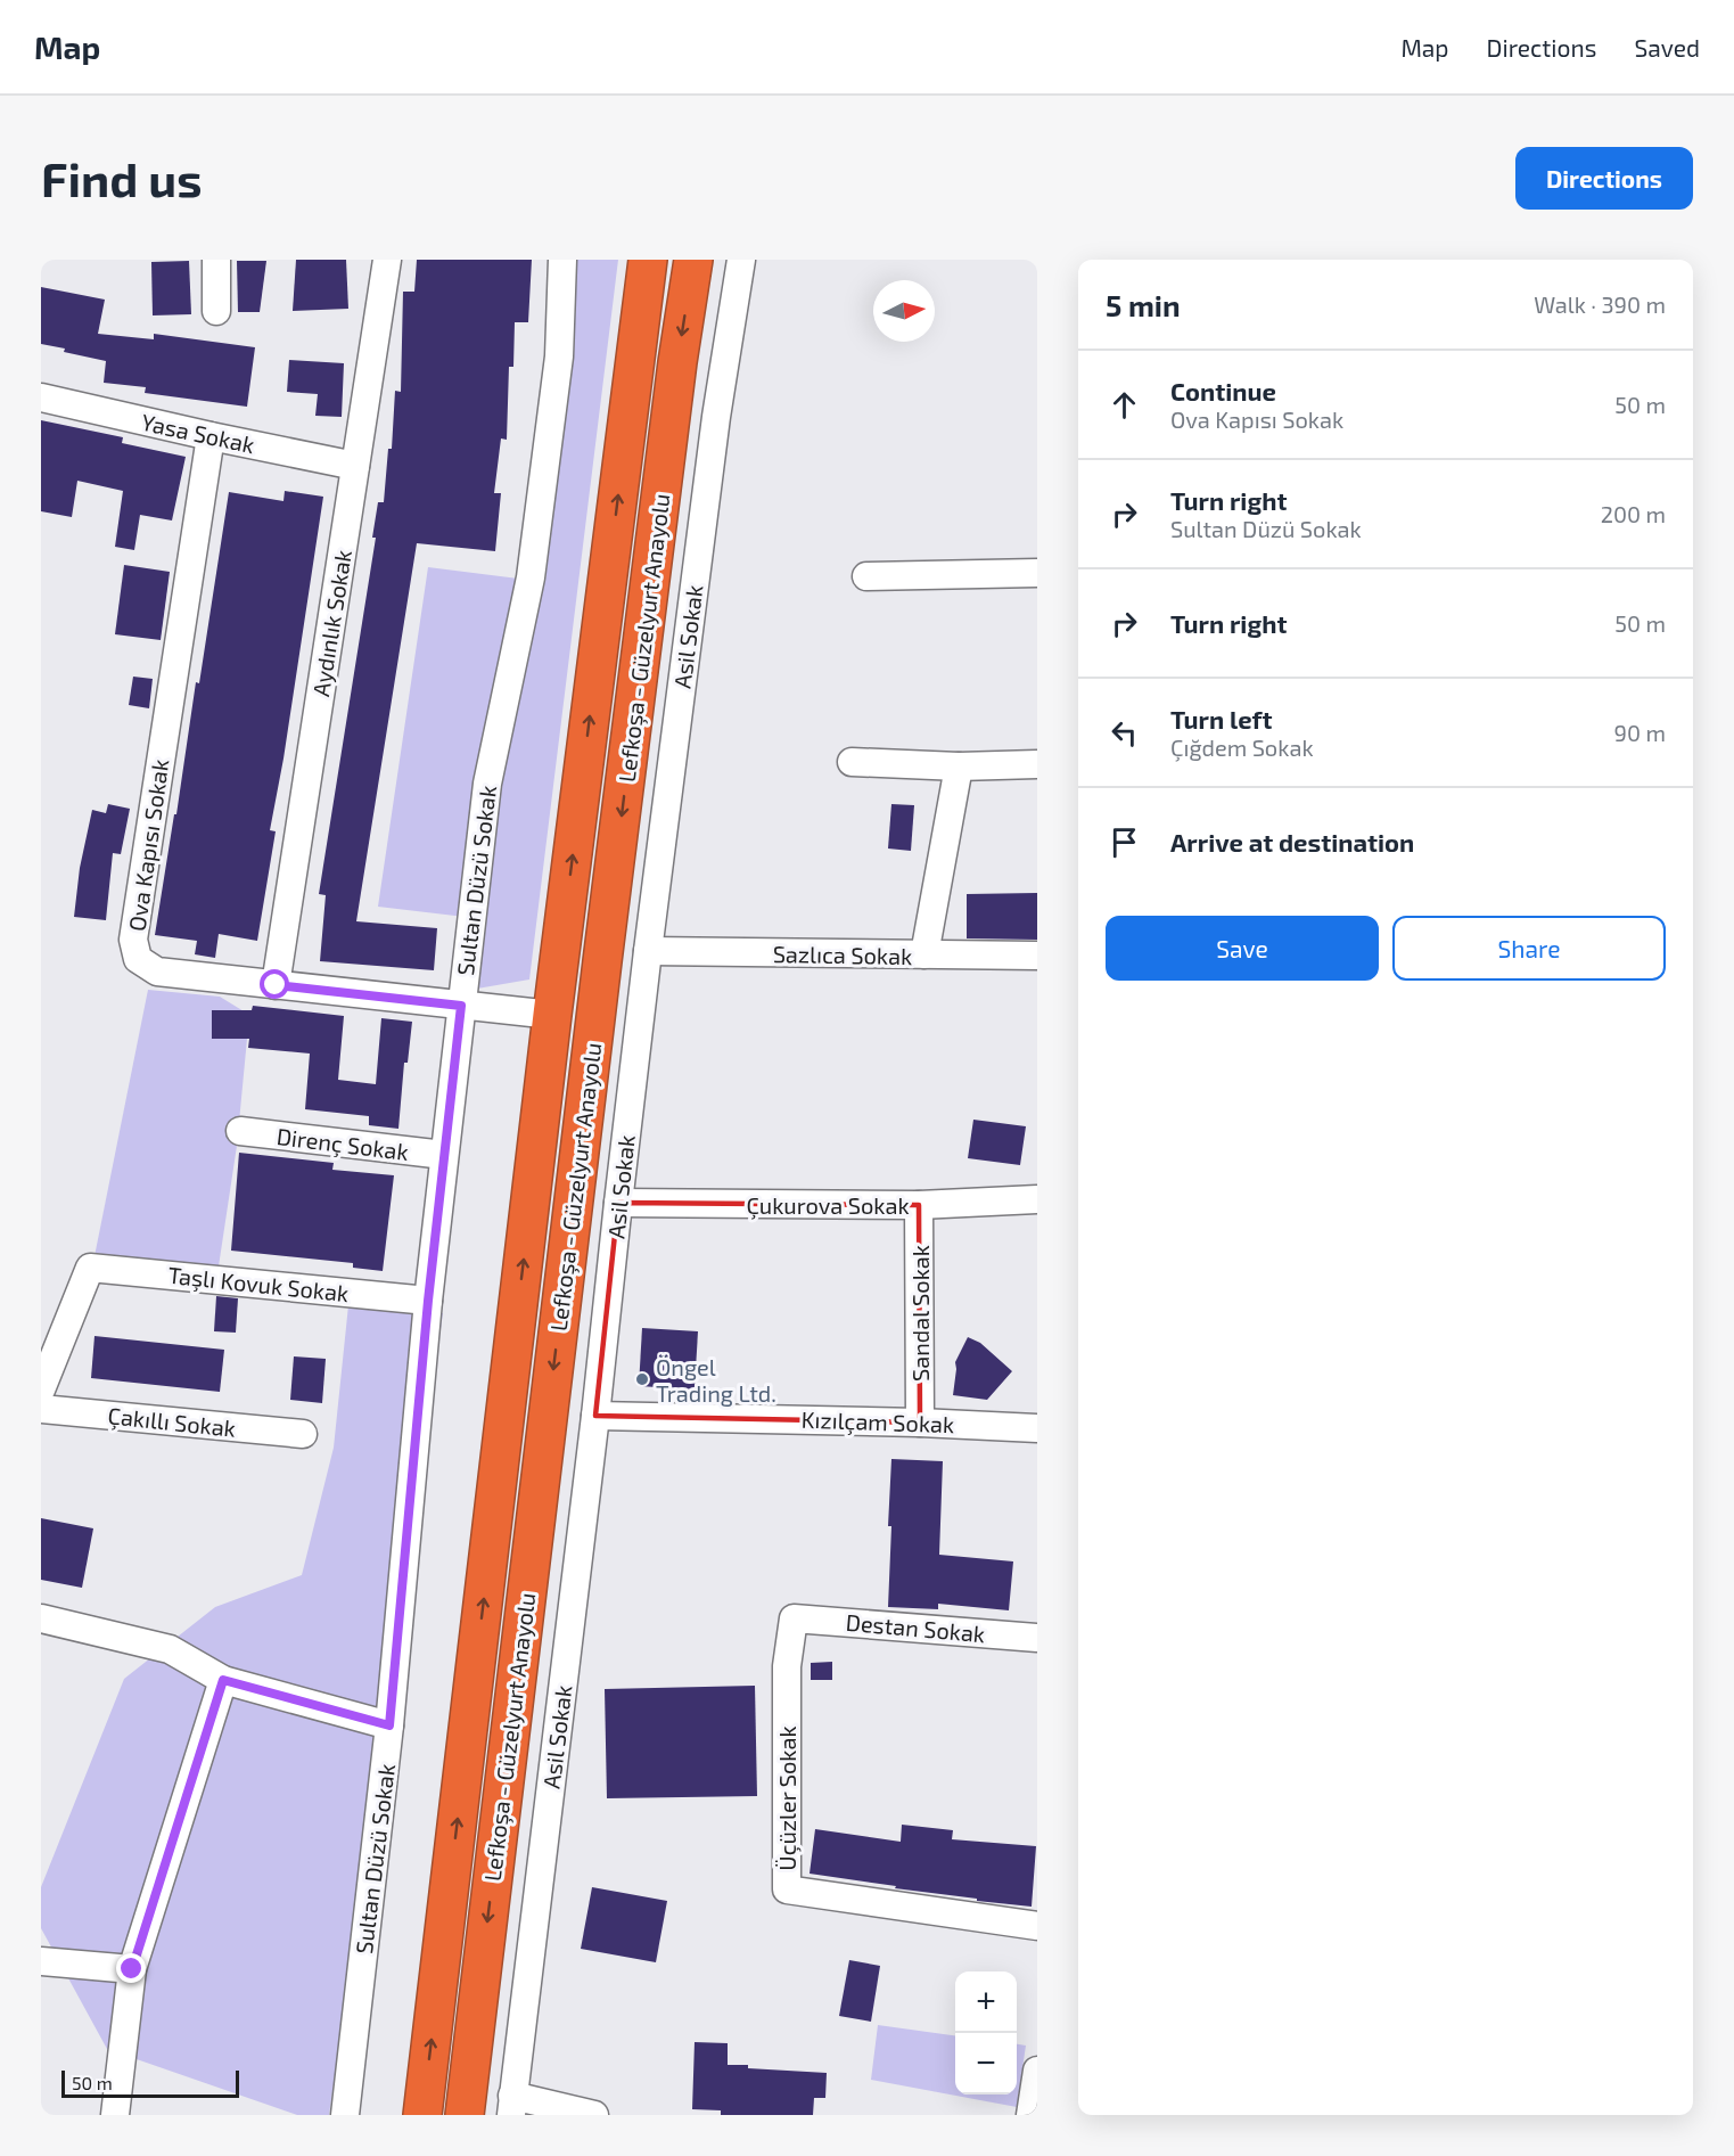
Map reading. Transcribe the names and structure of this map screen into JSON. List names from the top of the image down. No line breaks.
{"streets":{"highway":["Lefkoşa - Güzelyurt Anayolu"],"street":["Yasa Sokak","Aydınlık Sokak","Asil Sokak","Ova Kapısı Sokak","Sultan Düzü Sokak","Sazlıca Sokak","Direnç Sokak","Çukurova Sokak","Taşlı Kovuk Sokak","Sandal Sokak","Çakıllı Sokak","Kızılçam Sokak","Destan Sokak","Üçüzler Sokak"]},"crossings":[["Yasa Sokak","Aydınlık Sokak"],["Yasa Sokak","Ova Kapısı Sokak"],["Aydınlık Sokak","Ova Kapısı Sokak"],["Asil Sokak","Sazlıca Sokak"],["Asil Sokak","Çukurova Sokak"],["Asil Sokak","Kızılçam Sokak"],["Lefkoşa - Güzelyurt Anayolu","Ova Kapısı Sokak"],["Ova Kapısı Sokak","Sultan Düzü Sokak"],["Sultan Düzü Sokak","Direnç Sokak"],["Sultan Düzü Sokak","Taşlı Kovuk Sokak"],["Çukurova Sokak","Sandal Sokak"],["Sandal Sokak","Kızılçam Sokak"],["Destan Sokak","Üçüzler Sokak"]],"places":["Öngel Trading Ltd."],"scale_bar":"50 m","north":"right","page":{"header":"Map","nav":["Map","Directions","Saved"],"buttons":["Directions",["Save","Share"]],"title":"Find us","heading":["5 min","Walk · 390 m"],"list":[["Continue","Ova Kapısı Sokak","50 m"],["Turn right","Sultan Düzü Sokak","200 m"],["Turn right","50 m"],["Turn left","Çığdem Sokak","90 m"],"Arrive at destination"],"map_buttons":["+","−"],"scale":"50 m"}}
